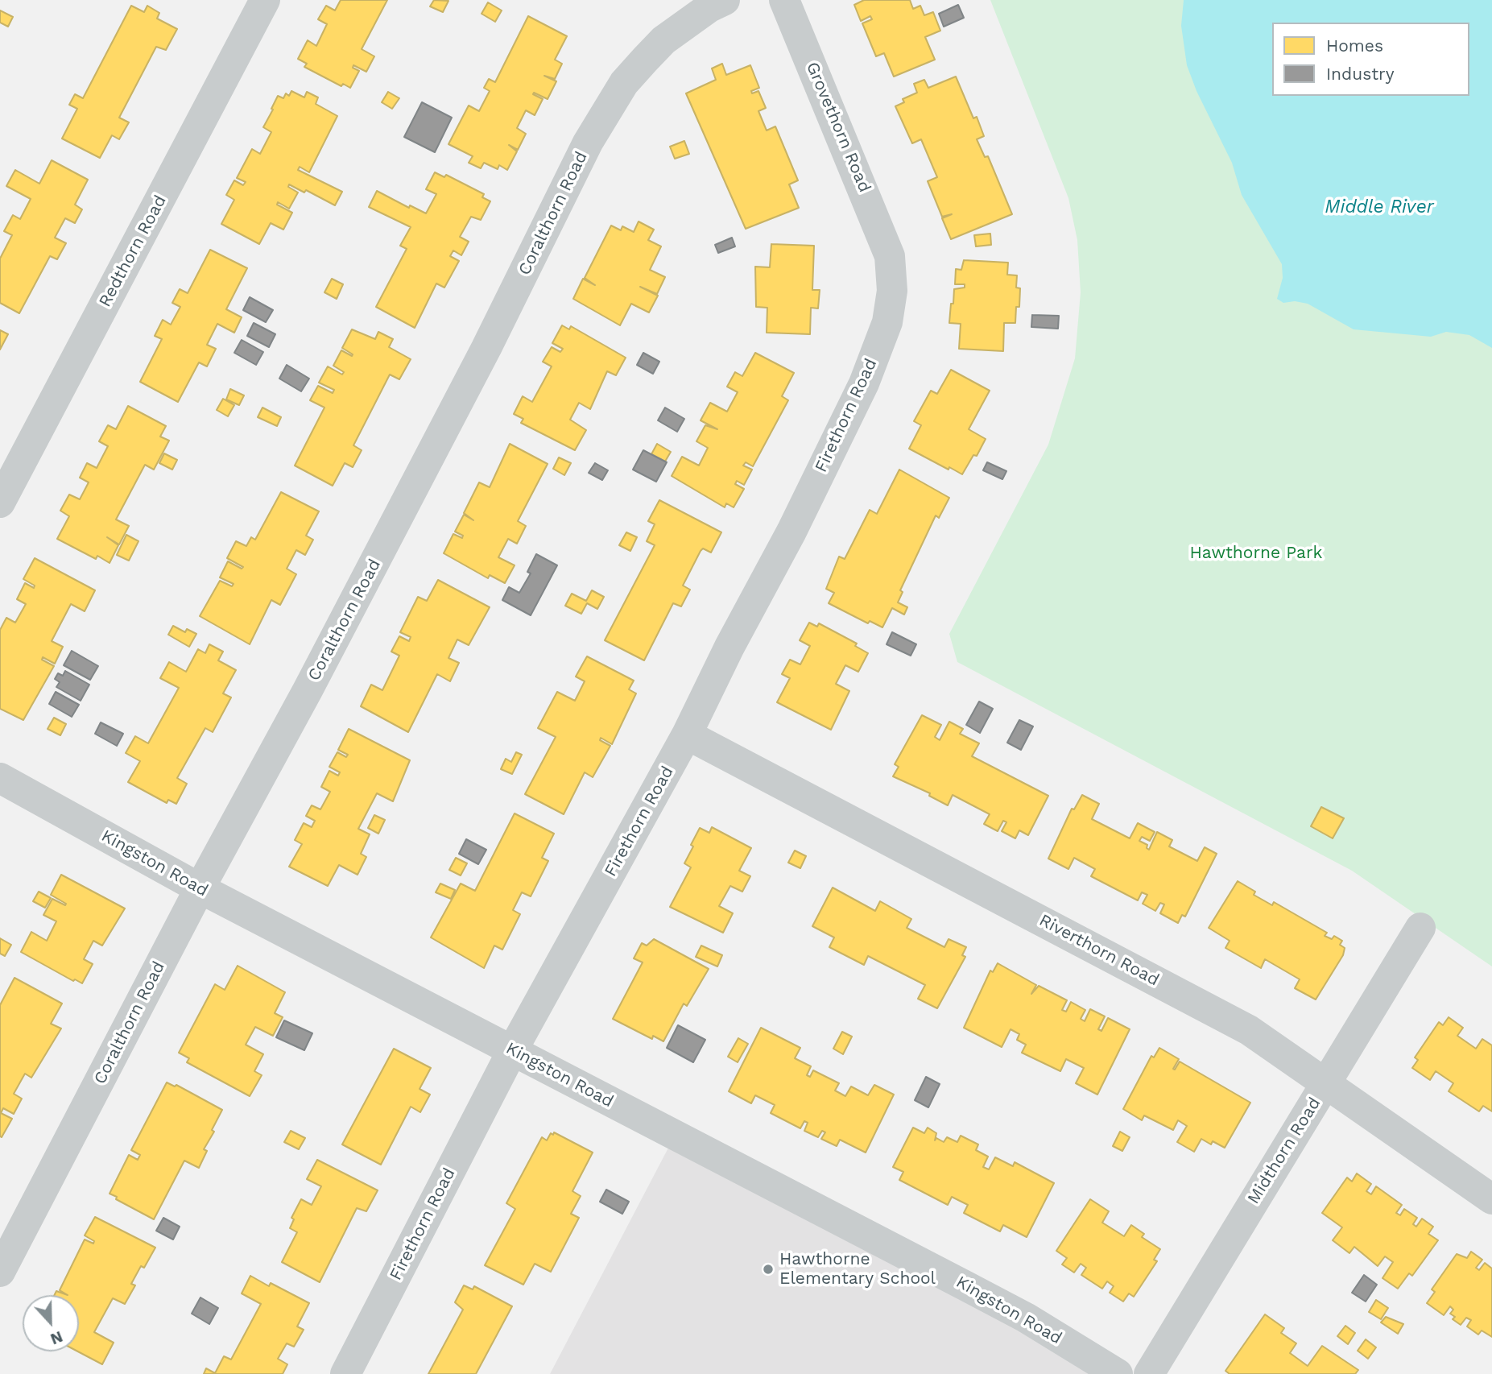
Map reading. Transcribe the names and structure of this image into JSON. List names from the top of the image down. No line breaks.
{"streets":{"street":["Grovethorn Road","Coralthorn Road","Redthorn Road","Firethorn Road","Kingston Road","Riverthorn Road","Midthorn Road"]},"crossings":[["Grovethorn Road","Firethorn Road"],["Coralthorn Road","Kingston Road"],["Firethorn Road","Kingston Road"],["Firethorn Road","Riverthorn Road"],["Riverthorn Road","Midthorn Road"]],"water":["Middle River"],"parks":["Hawthorne Park"],"places":["Hawthorne Elementary School"],"legend":["Homes","Industry"],"north":"bottom"}
